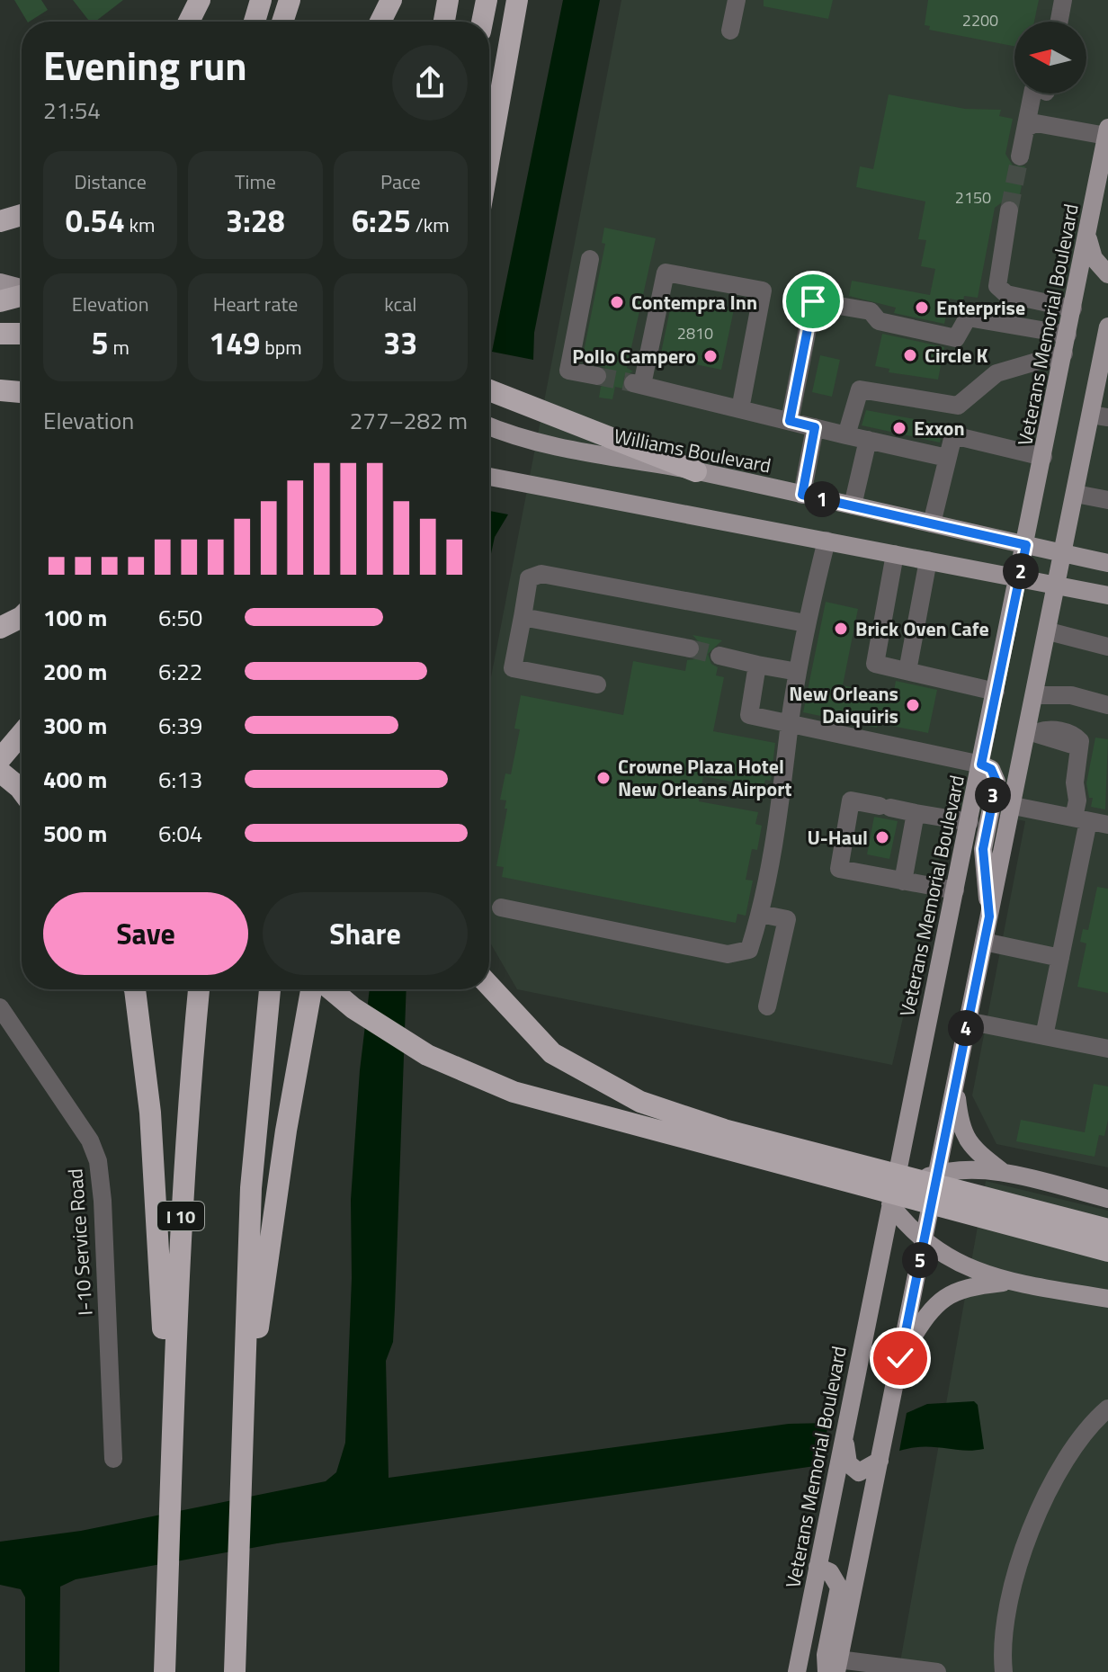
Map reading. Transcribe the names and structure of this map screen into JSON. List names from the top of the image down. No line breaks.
{"streets":{"highway":["I 10"],"main road":["Veterans Memorial Boulevard","Williams Boulevard"],"street":["I-10 Service Road"]},"crossings":[["Veterans Memorial Boulevard","Williams Boulevard"]],"places":["Contempra Inn","Enterprise","Circle K","Pollo Campero","Exxon","Brick Oven Cafe","New Orleans Daiquiris","Crowne Plaza Hotel New Orleans Airport","U-Haul"],"house_numbers":["2200","2150","2810"],"north":"left","page":{"heading":["Evening run","21:54"],"stats":[["Distance","0.54 km"],["Time","3:28"],["Pace","6:25 /km"],["Elevation","5 m"],["Heart rate","149 bpm"],["kcal","33"]],"chart":["Elevation","277–282 m"],"pins":["1","2","3","4","5"],"list":[{"name":"100 m","note":"6:50"},{"name":"200 m","note":"6:22"},{"name":"300 m","note":"6:39"},{"name":"400 m","note":"6:13"},{"name":"500 m","note":"6:04"}],"buttons":["Save","Share"]}}
